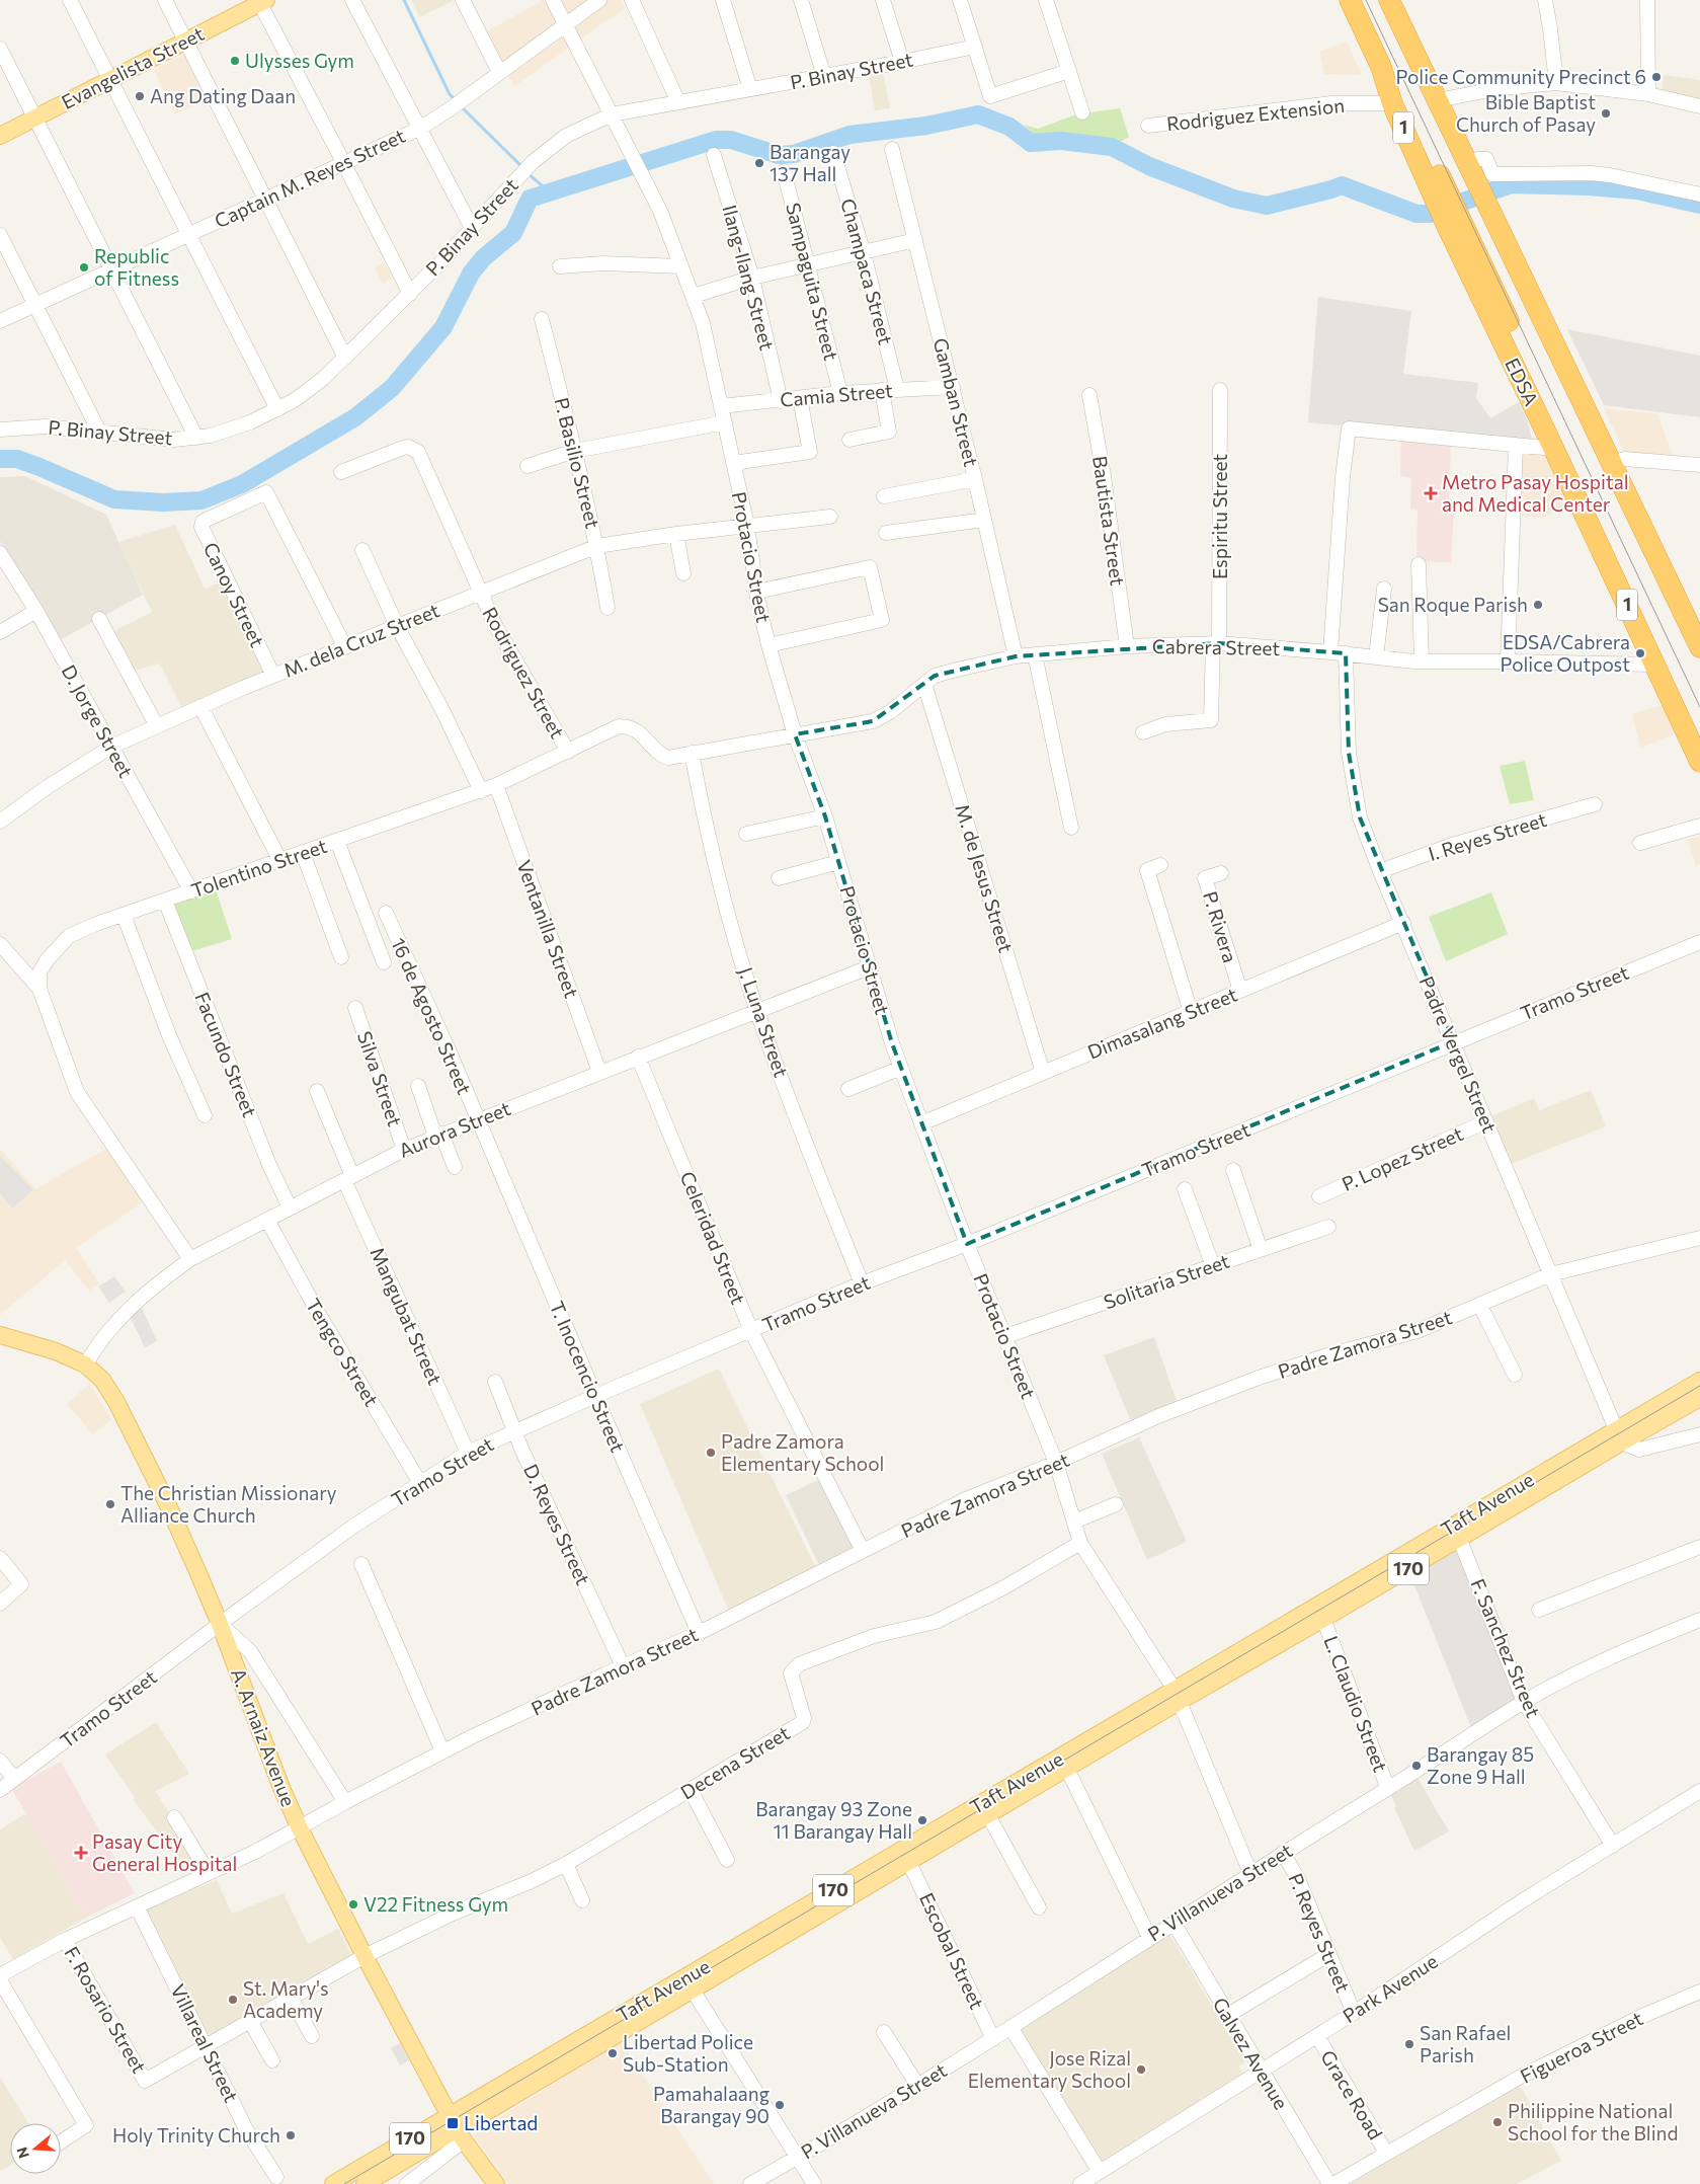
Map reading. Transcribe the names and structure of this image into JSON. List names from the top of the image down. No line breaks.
{"streets":{"highway":["1","EDSA"],"main road":["Evangelista Street","Taft Avenue","170","A. Arnaiz Avenue"],"street":["P. Binay Street","Rodriguez Extension","Captain M. Reyes Street","Champaca Street","Ilang-Ilang Street","Sampaguita Street","Camia Street","Gamban Street","P. Basilio Street","Espiritu Street","Bautista Street","Protacio Street","Canoy Street","M. dela Cruz Street","Cabrera Street","Rodriguez Street","D. Jorge Street","I. Reyes Street","Tolentino Street","M. de Jesus Street","P. Rivera","Ventanilla Street","Tramo Street","16 de Agosto Street","J. Luna Street","Dimasalang Street","Facundo Street","Padre Vergel Street","Silva Street","Aurora Street","P. Lopez Street","Celeridad Street","Solitaria Street","Mangubat Street","Padre Zamora Street","Tengco Street","T. Inocencio Street","D. Reyes Street","F. Sanchez Street","L. Claudio Street","Decena Street","P. Villanueva Street","P. Reyes Street","Escobal Street","Park Avenue","F. Rosario Street","Villareal Street","Figueroa Street","Galvez Avenue","Grace Road"]},"crossings":[["P. Binay Street","Protacio Street"],["Rodriguez Extension","EDSA"],["Captain M. Reyes Street","Protacio Street"],["Champaca Street","Camia Street"],["Ilang-Ilang Street","Camia Street"],["Sampaguita Street","Camia Street"],["EDSA","Cabrera Street"],["Camia Street","Gamban Street"],["Camia Street","Protacio Street"],["Gamban Street","Cabrera Street"],["P. Basilio Street","M. dela Cruz Street"],["Espiritu Street","Cabrera Street"],["Bautista Street","Cabrera Street"],["Protacio Street","M. dela Cruz Street"],["Protacio Street","Cabrera Street"],["Protacio Street","Tolentino Street"],["Protacio Street","Tramo Street"],["Protacio Street","Dimasalang Street"],["Protacio Street","Aurora Street"],["Protacio Street","Solitaria Street"],["Protacio Street","Padre Zamora Street"],["Protacio Street","Taft Avenue"],["Protacio Street","Decena Street"],["Protacio Street","P. Villanueva Street"],["Canoy Street","M. dela Cruz Street"],["M. dela Cruz Street","Rodriguez Street"],["M. dela Cruz Street","D. Jorge Street"],["Cabrera Street","Tolentino Street"],["Cabrera Street","M. de Jesus Street"],["Cabrera Street","Padre Vergel Street"],["Rodriguez Street","Tolentino Street"],["D. Jorge Street","Tolentino Street"],["I. Reyes Street","Padre Vergel Street"],["Tolentino Street","Ventanilla Street"],["Tolentino Street","J. Luna Street"],["Tolentino Street","Facundo Street"],["M. de Jesus Street","Dimasalang Street"],["P. Rivera","Dimasalang Street"],["Ventanilla Street","Aurora Street"],["Tramo Street","J. Luna Street"],["Tramo Street","Padre Vergel Street"],["Tramo Street","Celeridad Street"],["Tramo Street","Mangubat Street"],["Tramo Street","Tengco Street"],["Tramo Street","T. Inocencio Street"],["Tramo Street","D. Reyes Street"],["Tramo Street","A. Arnaiz Avenue"],["16 de Agosto Street","Aurora Street"],["16 de Agosto Street","T. Inocencio Street"],["J. Luna Street","Aurora Street"],["Dimasalang Street","Padre Vergel Street"],["Facundo Street","Aurora Street"],["Padre Vergel Street","P. Lopez Street"],["Padre Vergel Street","Padre Zamora Street"],["Padre Vergel Street","Taft Avenue"],["Silva Street","Aurora Street"],["Aurora Street","Celeridad Street"],["Aurora Street","Mangubat Street"],["Aurora Street","Tengco Street"],["Aurora Street","T. Inocencio Street"],["Aurora Street","A. Arnaiz Avenue"],["Celeridad Street","Padre Zamora Street"],["Padre Zamora Street","T. Inocencio Street"],["Padre Zamora Street","D. Reyes Street"],["Padre Zamora Street","A. Arnaiz Avenue"],["Padre Zamora Street","F. Rosario Street"],["Padre Zamora Street","Villareal Street"],["Taft Avenue","F. Sanchez Street"],["Taft Avenue","L. Claudio Street"],["Taft Avenue","A. Arnaiz Avenue"],["Taft Avenue","Escobal Street"],["F. Sanchez Street","P. Villanueva Street"],["F. Sanchez Street","Park Avenue"],["L. Claudio Street","P. Villanueva Street"],["A. Arnaiz Avenue","Decena Street"],["Decena Street","F. Rosario Street"],["Decena Street","Villareal Street"],["P. Villanueva Street","P. Reyes Street"],["P. Villanueva Street","Escobal Street"],["P. Villanueva Street","Galvez Avenue"],["P. Reyes Street","Park Avenue"],["Park Avenue","Galvez Avenue"],["Park Avenue","Grace Road"],["Figueroa Street","Grace Road"]],"places":{"other":["Ulysses Gym","Police Community Precinct 6","Ang Dating Daan","Bible Baptist Church of Pasay","Barangay 137 Hall","Republic of Fitness","San Roque Parish","EDSA/Cabrera Police Outpost","Padre Zamora Elementary School","The Christian Missionary Alliance Church","Barangay 85 Zone 9 Hall","Barangay 93 Zone 11 Barangay Hall","V22 Fitness Gym","St. Mary's Academy","San Rafael Parish","Libertad Police Sub-Station","Jose Rizal Elementary School","Pamahalaang Barangay 90","Philippine National School for the Blind","Holy Trinity Church"],"health":["Metro Pasay Hospital and Medical Center","Pasay City General Hospital"],"transit":["Libertad"]},"north":"left"}
